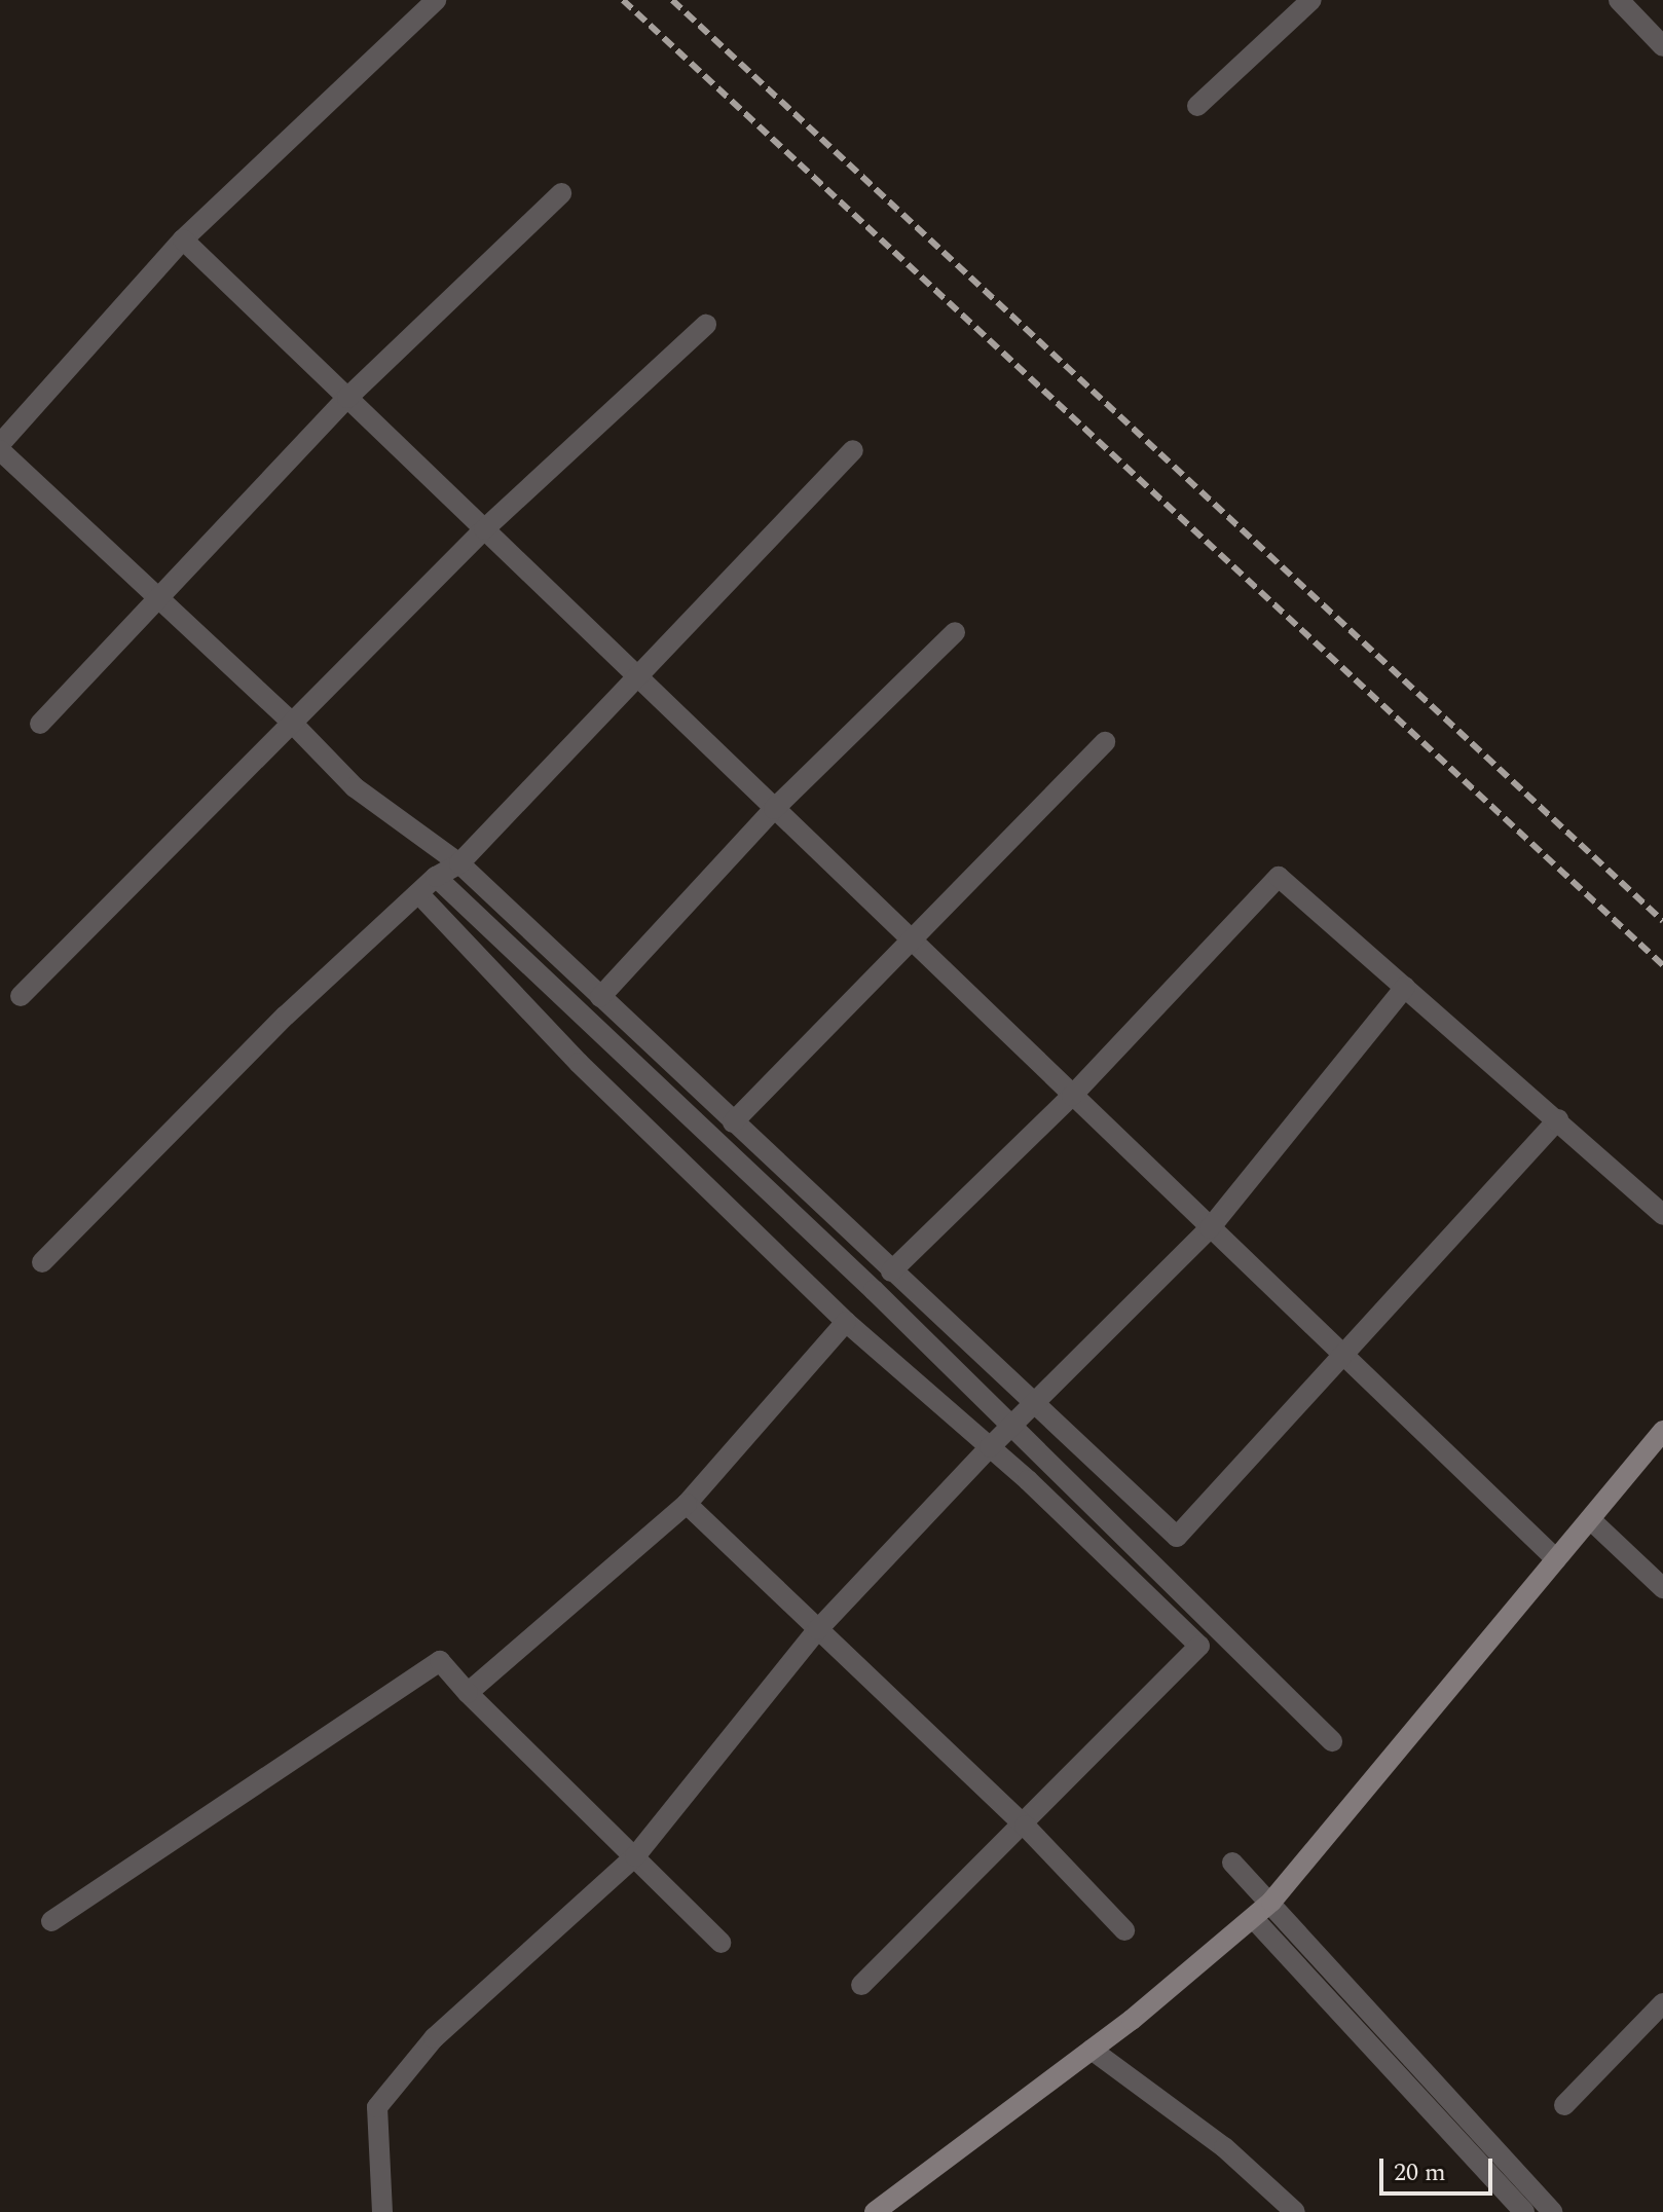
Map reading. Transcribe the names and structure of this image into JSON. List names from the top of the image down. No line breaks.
{"scale_bar":"20 m"}
